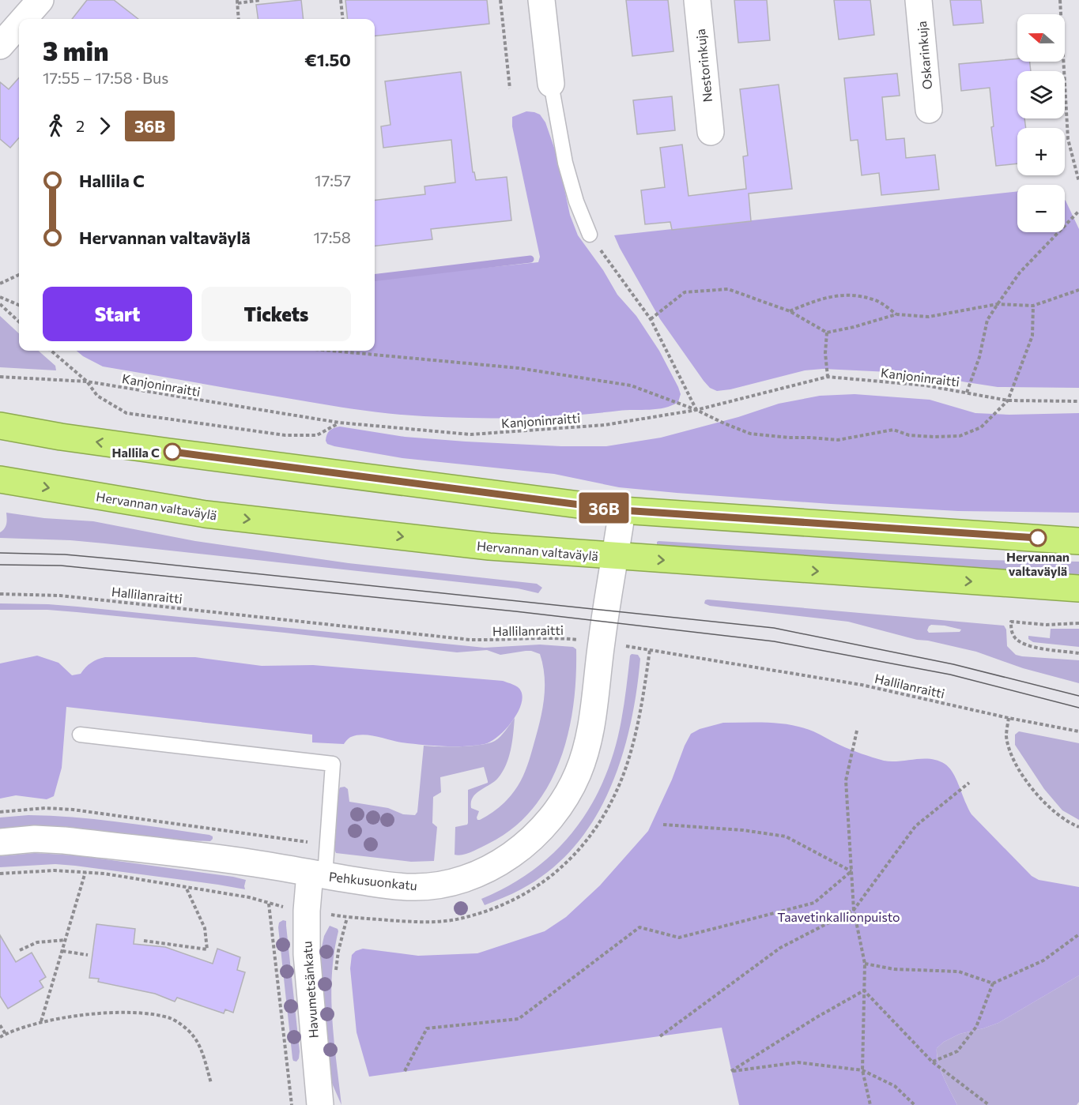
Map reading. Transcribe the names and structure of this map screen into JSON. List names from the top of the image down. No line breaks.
{"streets":{"highway":["Hervannan valtaväylä"],"main road":["Oskarinkuja","Nestorinkuja","Pehkusuonkatu","Havumetsänkatu"],"path":["Kanjoninraitti","Hallilanraitti"]},"crossings":[["Hervannan valtaväylä","Pehkusuonkatu"],["Hallilanraitti","Pehkusuonkatu"],["Pehkusuonkatu","Havumetsänkatu"]],"parks":["Taavetinkallionpuisto"],"places":["Hallila C","Hervannan valtaväylä"],"lines":["bus line 36B"],"north":"left","page":{"on_map":"36B","map_buttons":["+","−"],"heading":["3 min","17:55 – 17:58 · Bus","€1.50"],"legs":["2","36B"],"list":[{"name":"Hallila C","value":"17:57"},{"name":"Hervannan valtaväylä","value":"17:58"}],"buttons":["Start","Tickets"]}}
